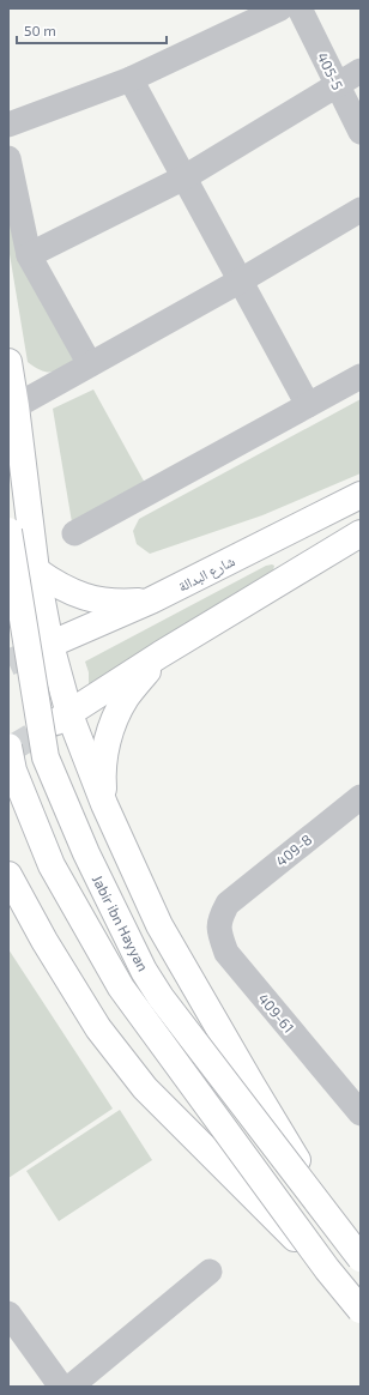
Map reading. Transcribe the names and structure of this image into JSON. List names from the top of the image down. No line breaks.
{"streets":{"main road":["شارع البدالة","Jabir ibn Hayyan"],"street":["405-5","409-8","409-61"]},"crossings":[["409-8","409-61"]],"scale_bar":"50 m"}
